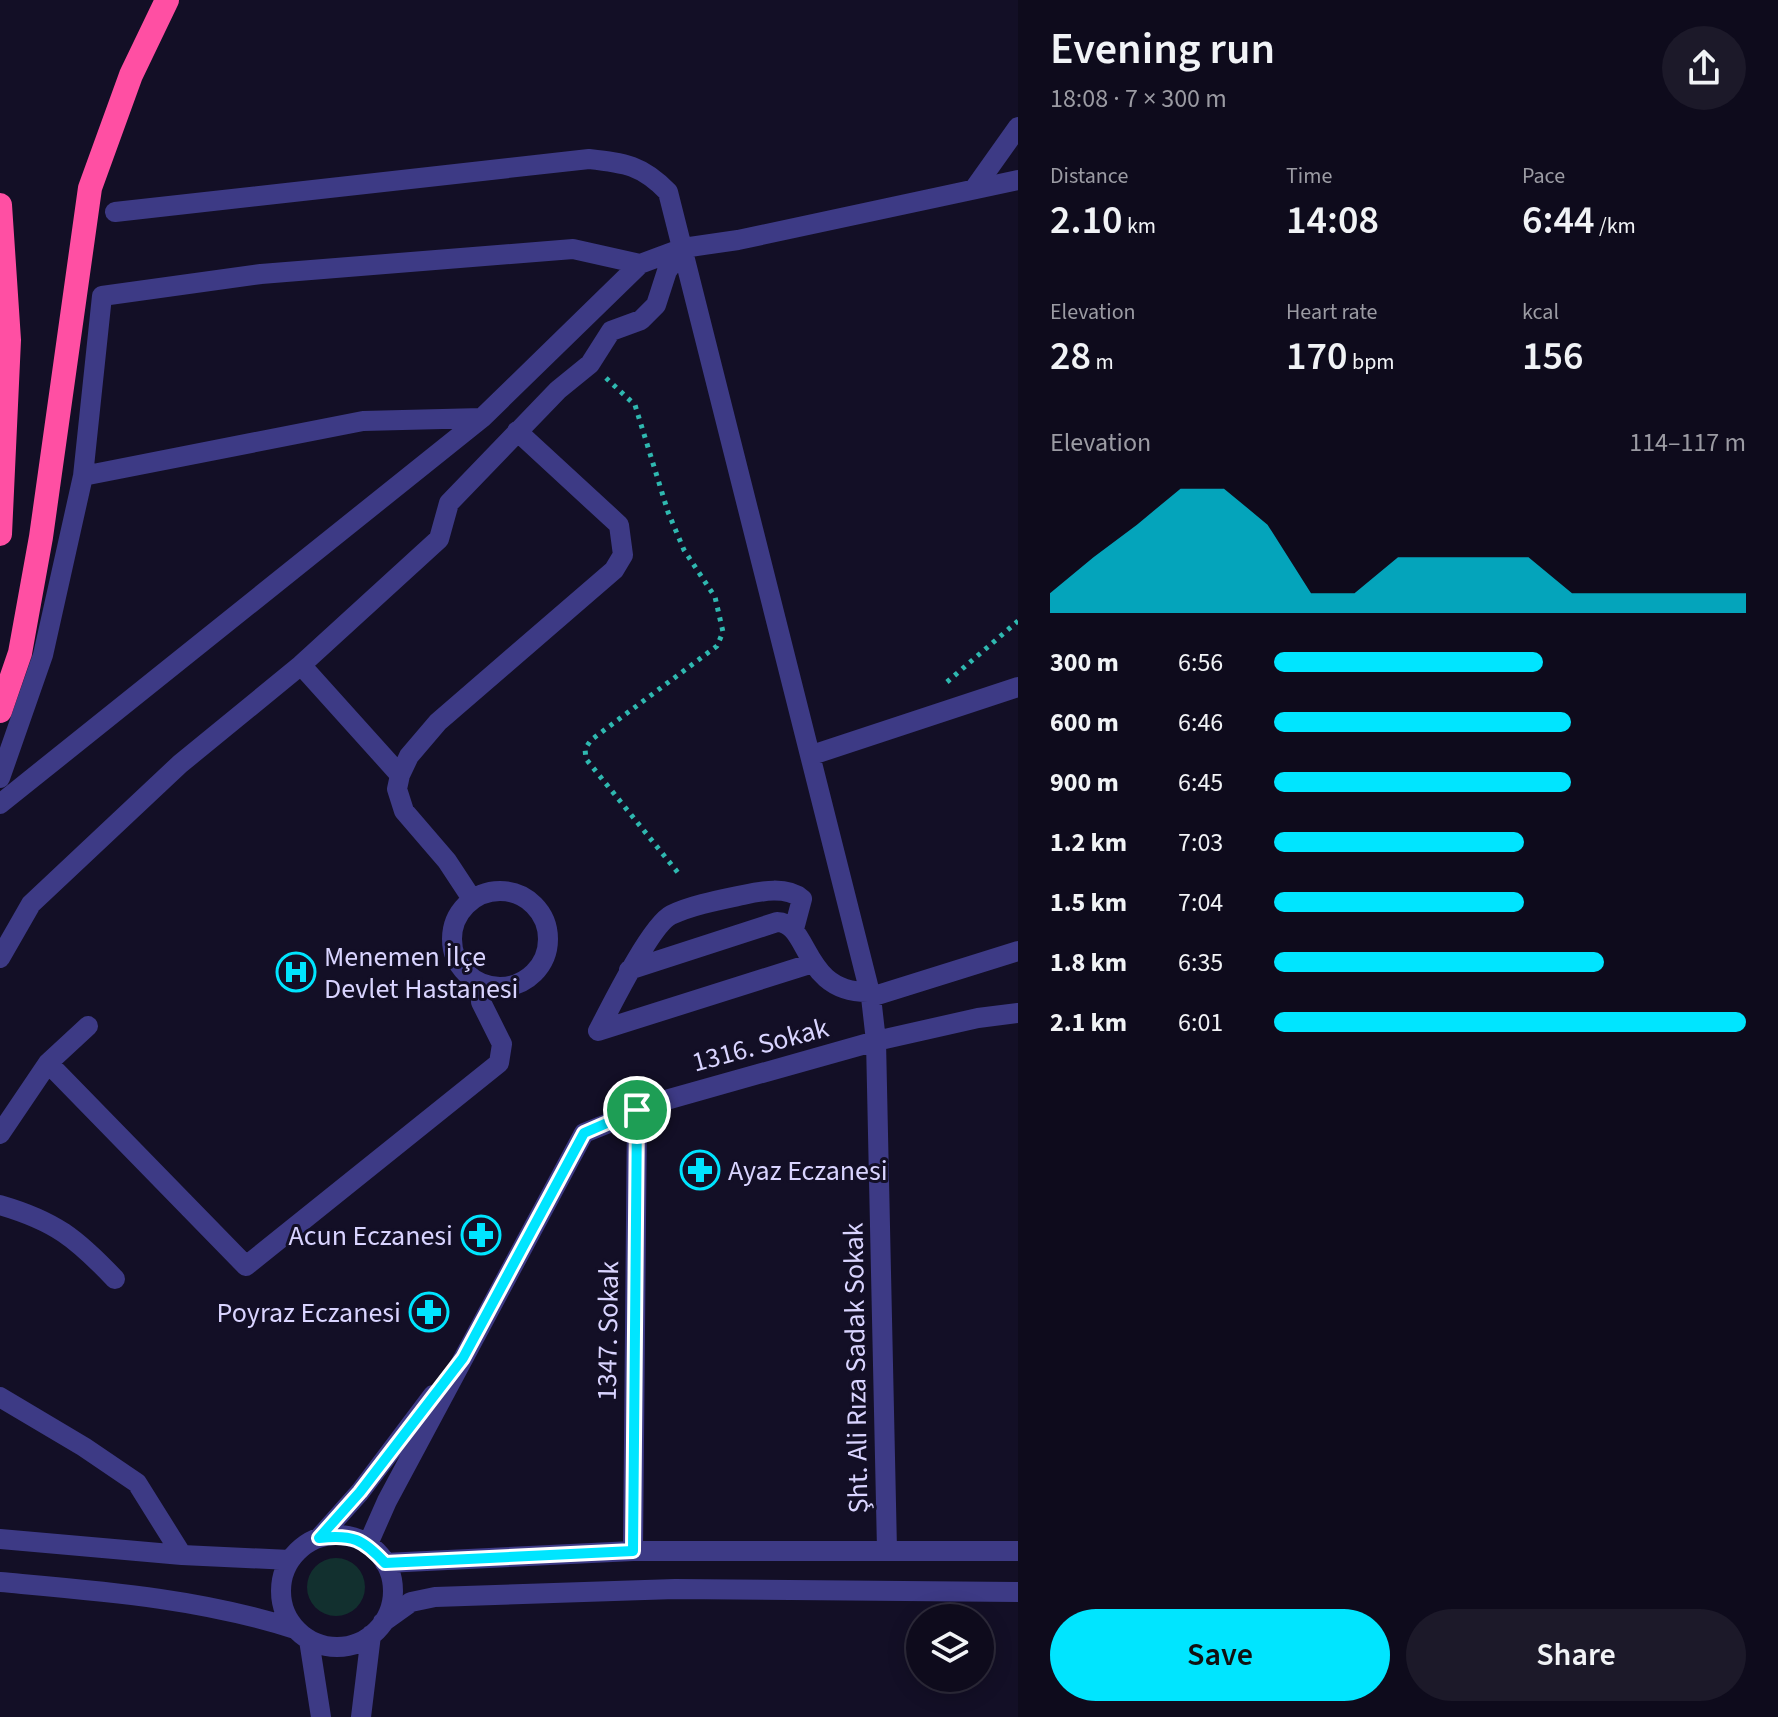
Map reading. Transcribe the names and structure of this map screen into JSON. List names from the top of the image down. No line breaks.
{"streets":{"street":["1316. Sokak","1347. Sokak","Şht. Ali Rıza Sadak Sokak"]},"crossings":[["1316. Sokak","1347. Sokak"],["1316. Sokak","Şht. Ali Rıza Sadak Sokak"]],"places":{"hospital":["Menemen İlçe Devlet Hastanesi"],"pharmacy":["Ayaz Eczanesi","Acun Eczanesi","Poyraz Eczanesi"]},"page":{"heading":["Evening run","18:08 · 7 × 300 m"],"stats":[["Distance","2.10 km"],["Time","14:08"],["Pace","6:44 /km"],["Elevation","28 m"],["Heart rate","170 bpm"],["kcal","156"]],"chart":["Elevation","114–117 m"],"list":[{"name":"300 m","note":"6:56"},{"name":"600 m","note":"6:46"},{"name":"900 m","note":"6:45"},{"name":"1.2 km","note":"7:03"},{"name":"1.5 km","note":"7:04"},{"name":"1.8 km","note":"6:35"},{"name":"2.1 km","note":"6:01"}],"buttons":["Save","Share"]}}
